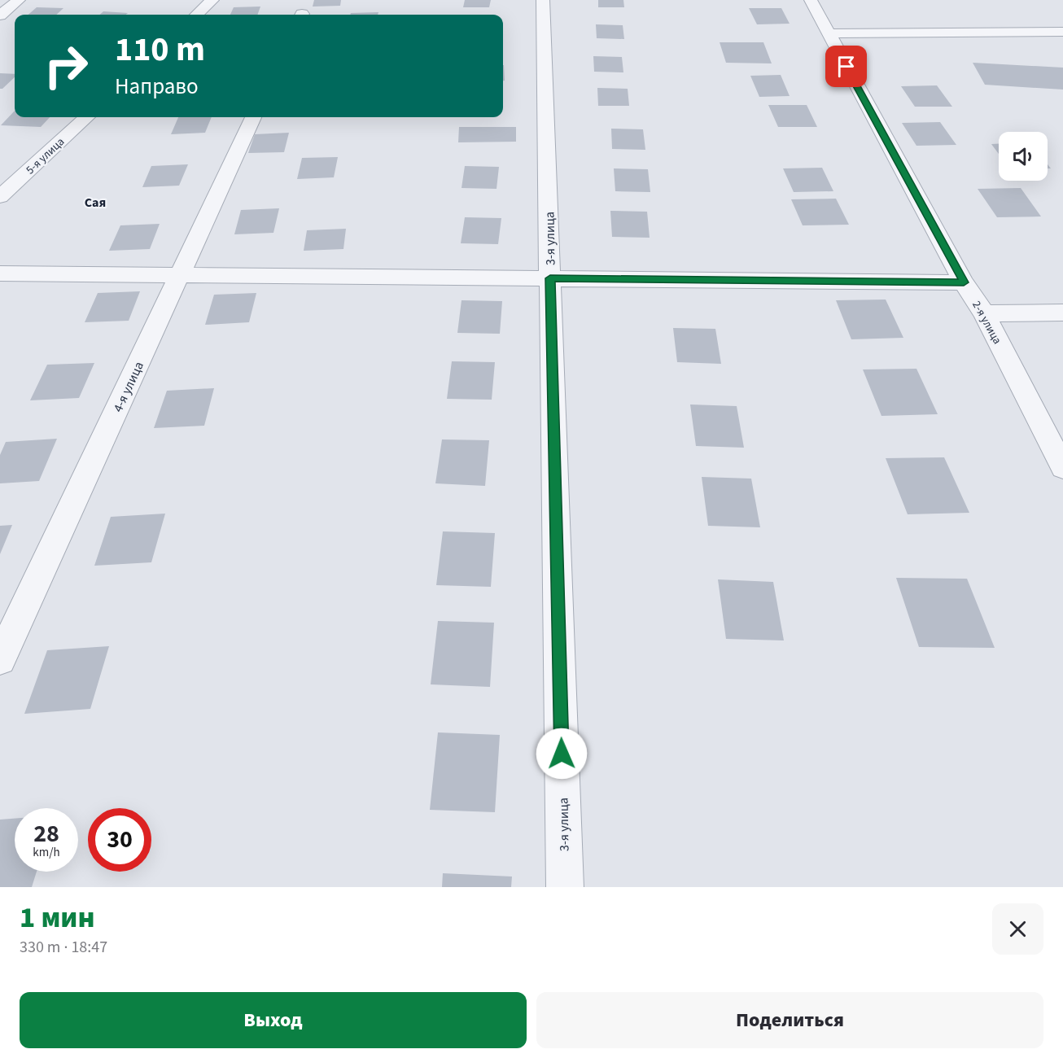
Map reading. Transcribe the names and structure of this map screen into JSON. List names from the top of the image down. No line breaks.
{"streets":{"street":["5-я улица","3-я улица","2-я улица","4-я улица"]},"districts":["Сая"],"page":{"turn":["110 m","Направо"],"speed":"28 km/h","limit":"30","heading":["1 мин","330 m · 18:47"],"buttons":["Выход","Поделиться"]}}
